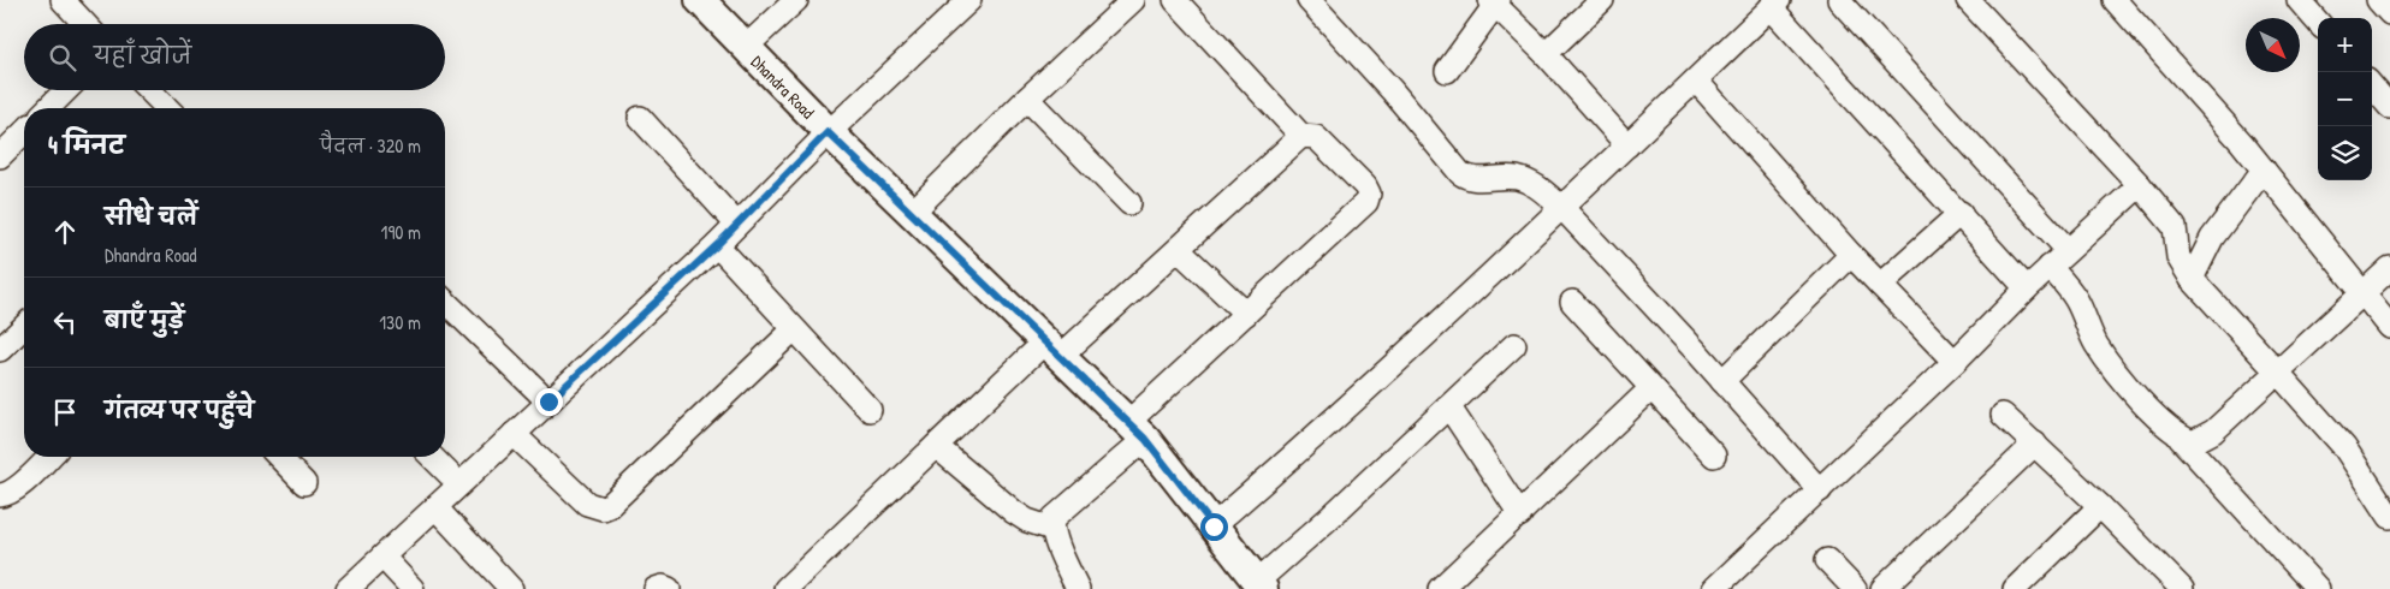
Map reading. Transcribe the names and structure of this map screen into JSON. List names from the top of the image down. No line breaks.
{"streets":{"street":["Dhandra Road"]},"north":"bottom right","page":{"map_buttons":["+","−"],"search":"यहाँ खोजें","heading":["4 मिनट","पैदल · 320 m"],"list":[["सीधे चलें","Dhandra Road","190 m"],["बाएँ मुड़ें","130 m"],"गंतव्य पर पहुँचे"]}}
